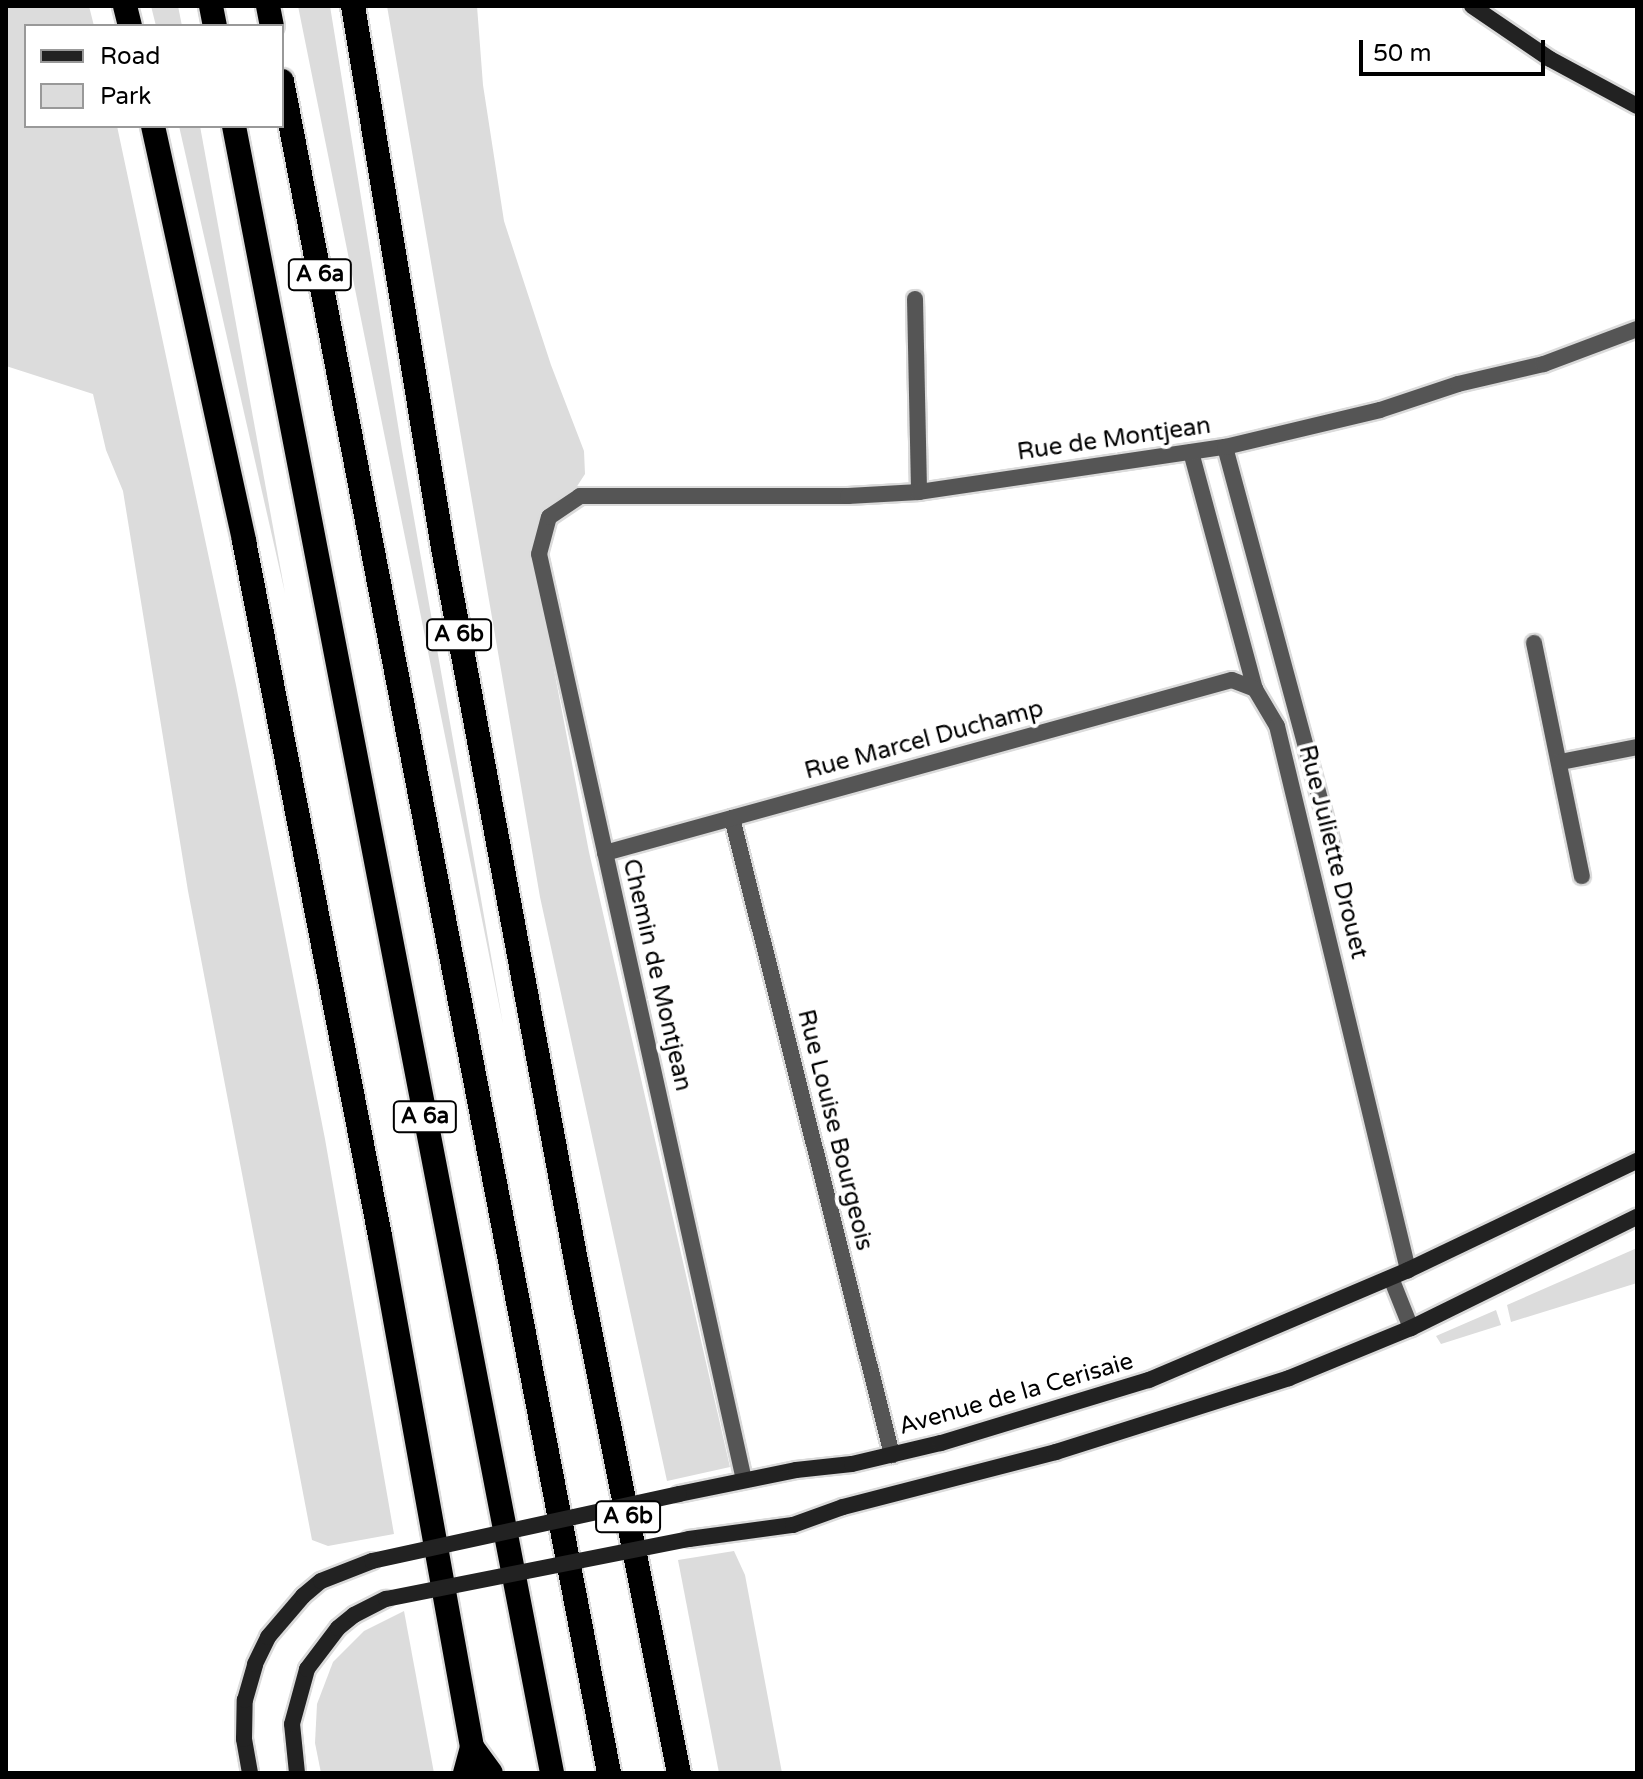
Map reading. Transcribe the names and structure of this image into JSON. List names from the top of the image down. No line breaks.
{"streets":{"highway":["A 6a","A 6b"],"street":["Rue de Montjean","Rue Marcel Duchamp","Rue Juliette Drouet","Chemin de Montjean","Rue Louise Bourgeois","Avenue de la Cerisaie"]},"crossings":[["Rue de Montjean","Rue Juliette Drouet"],["Rue de Montjean","Chemin de Montjean"],["Rue Marcel Duchamp","Rue Juliette Drouet"],["Rue Marcel Duchamp","Chemin de Montjean"],["Rue Marcel Duchamp","Rue Louise Bourgeois"],["Rue Juliette Drouet","Avenue de la Cerisaie"],["Chemin de Montjean","Avenue de la Cerisaie"],["Rue Louise Bourgeois","Avenue de la Cerisaie"]],"legend":["Road","Park"],"scale_bar":"50 m"}
